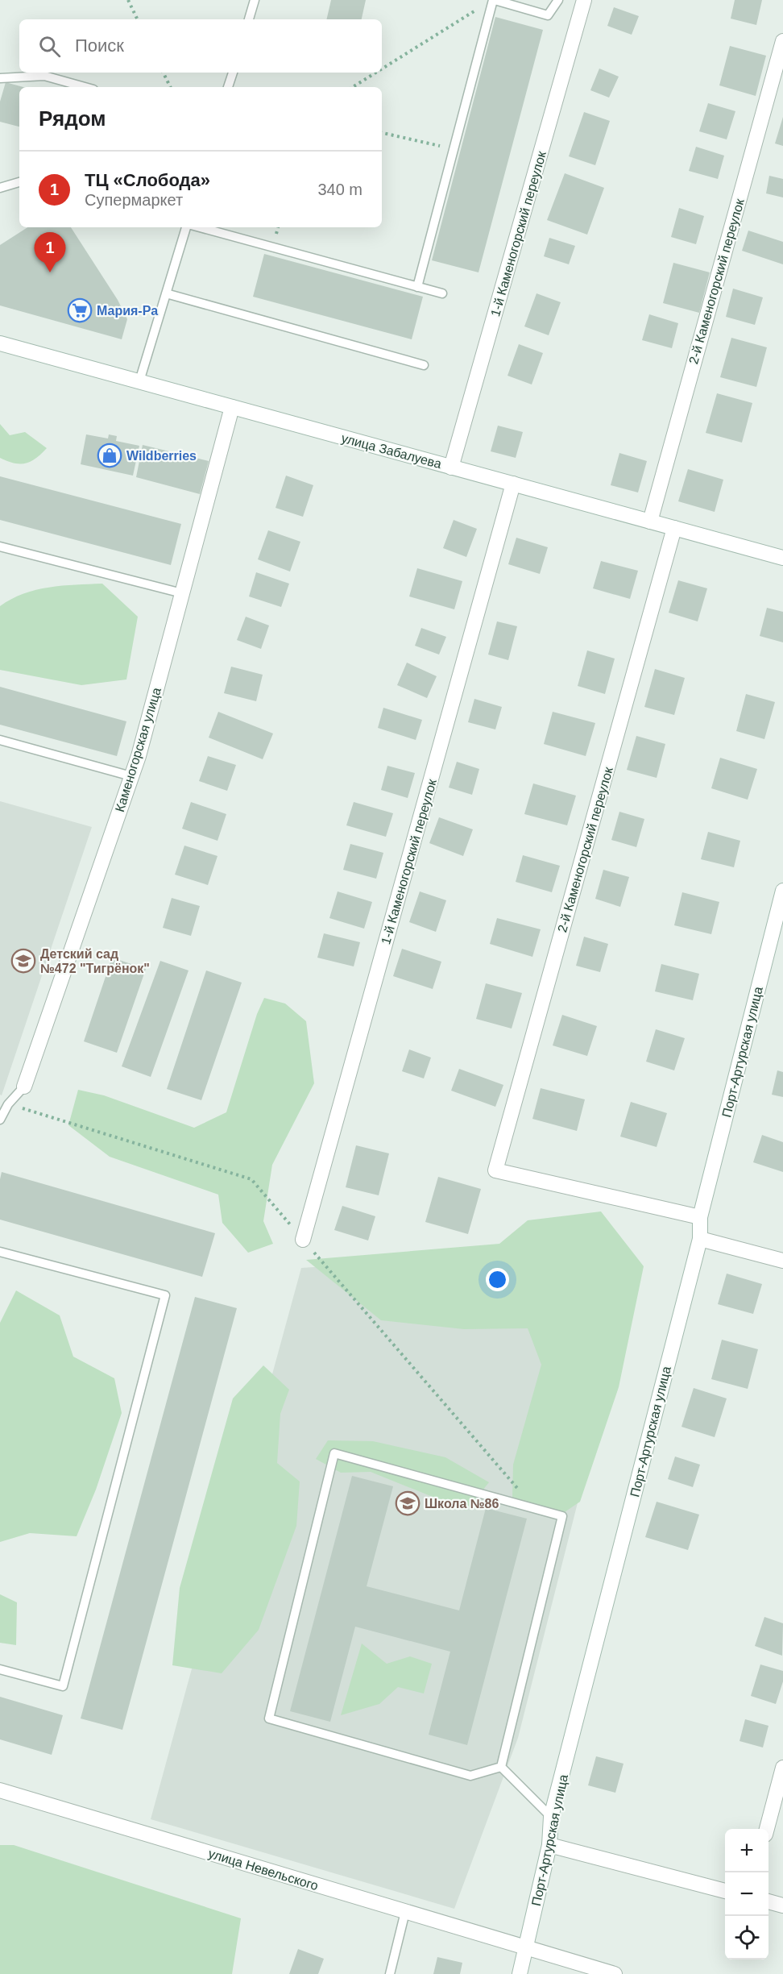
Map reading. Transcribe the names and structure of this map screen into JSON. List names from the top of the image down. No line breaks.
{"streets":{"street":["1-й Каменогорский переулок","2-й Каменогорский переулок","улица Забалуева","Каменогорская улица","Порт-Артурская улица","улица Невельского"]},"crossings":[["1-й Каменогорский переулок","улица Забалуева"],["2-й Каменогорский переулок","улица Забалуева"],["2-й Каменогорский переулок","Порт-Артурская улица"],["улица Забалуева","Каменогорская улица"],["Порт-Артурская улица","улица Невельского"]],"places":{"supermarket":["Мария-Ра"],"shop":["Wildberries"],"school or university":["Детский сад №472 \"Тигрёнок\"","Школа №86"]},"page":{"search":"Поиск","heading":"Рядом","list":[{"mark":"1","name":"ТЦ «Слобода»","note":"Супермаркет","value":"340 m"}],"pins":"1","map_buttons":["+","−"]}}
